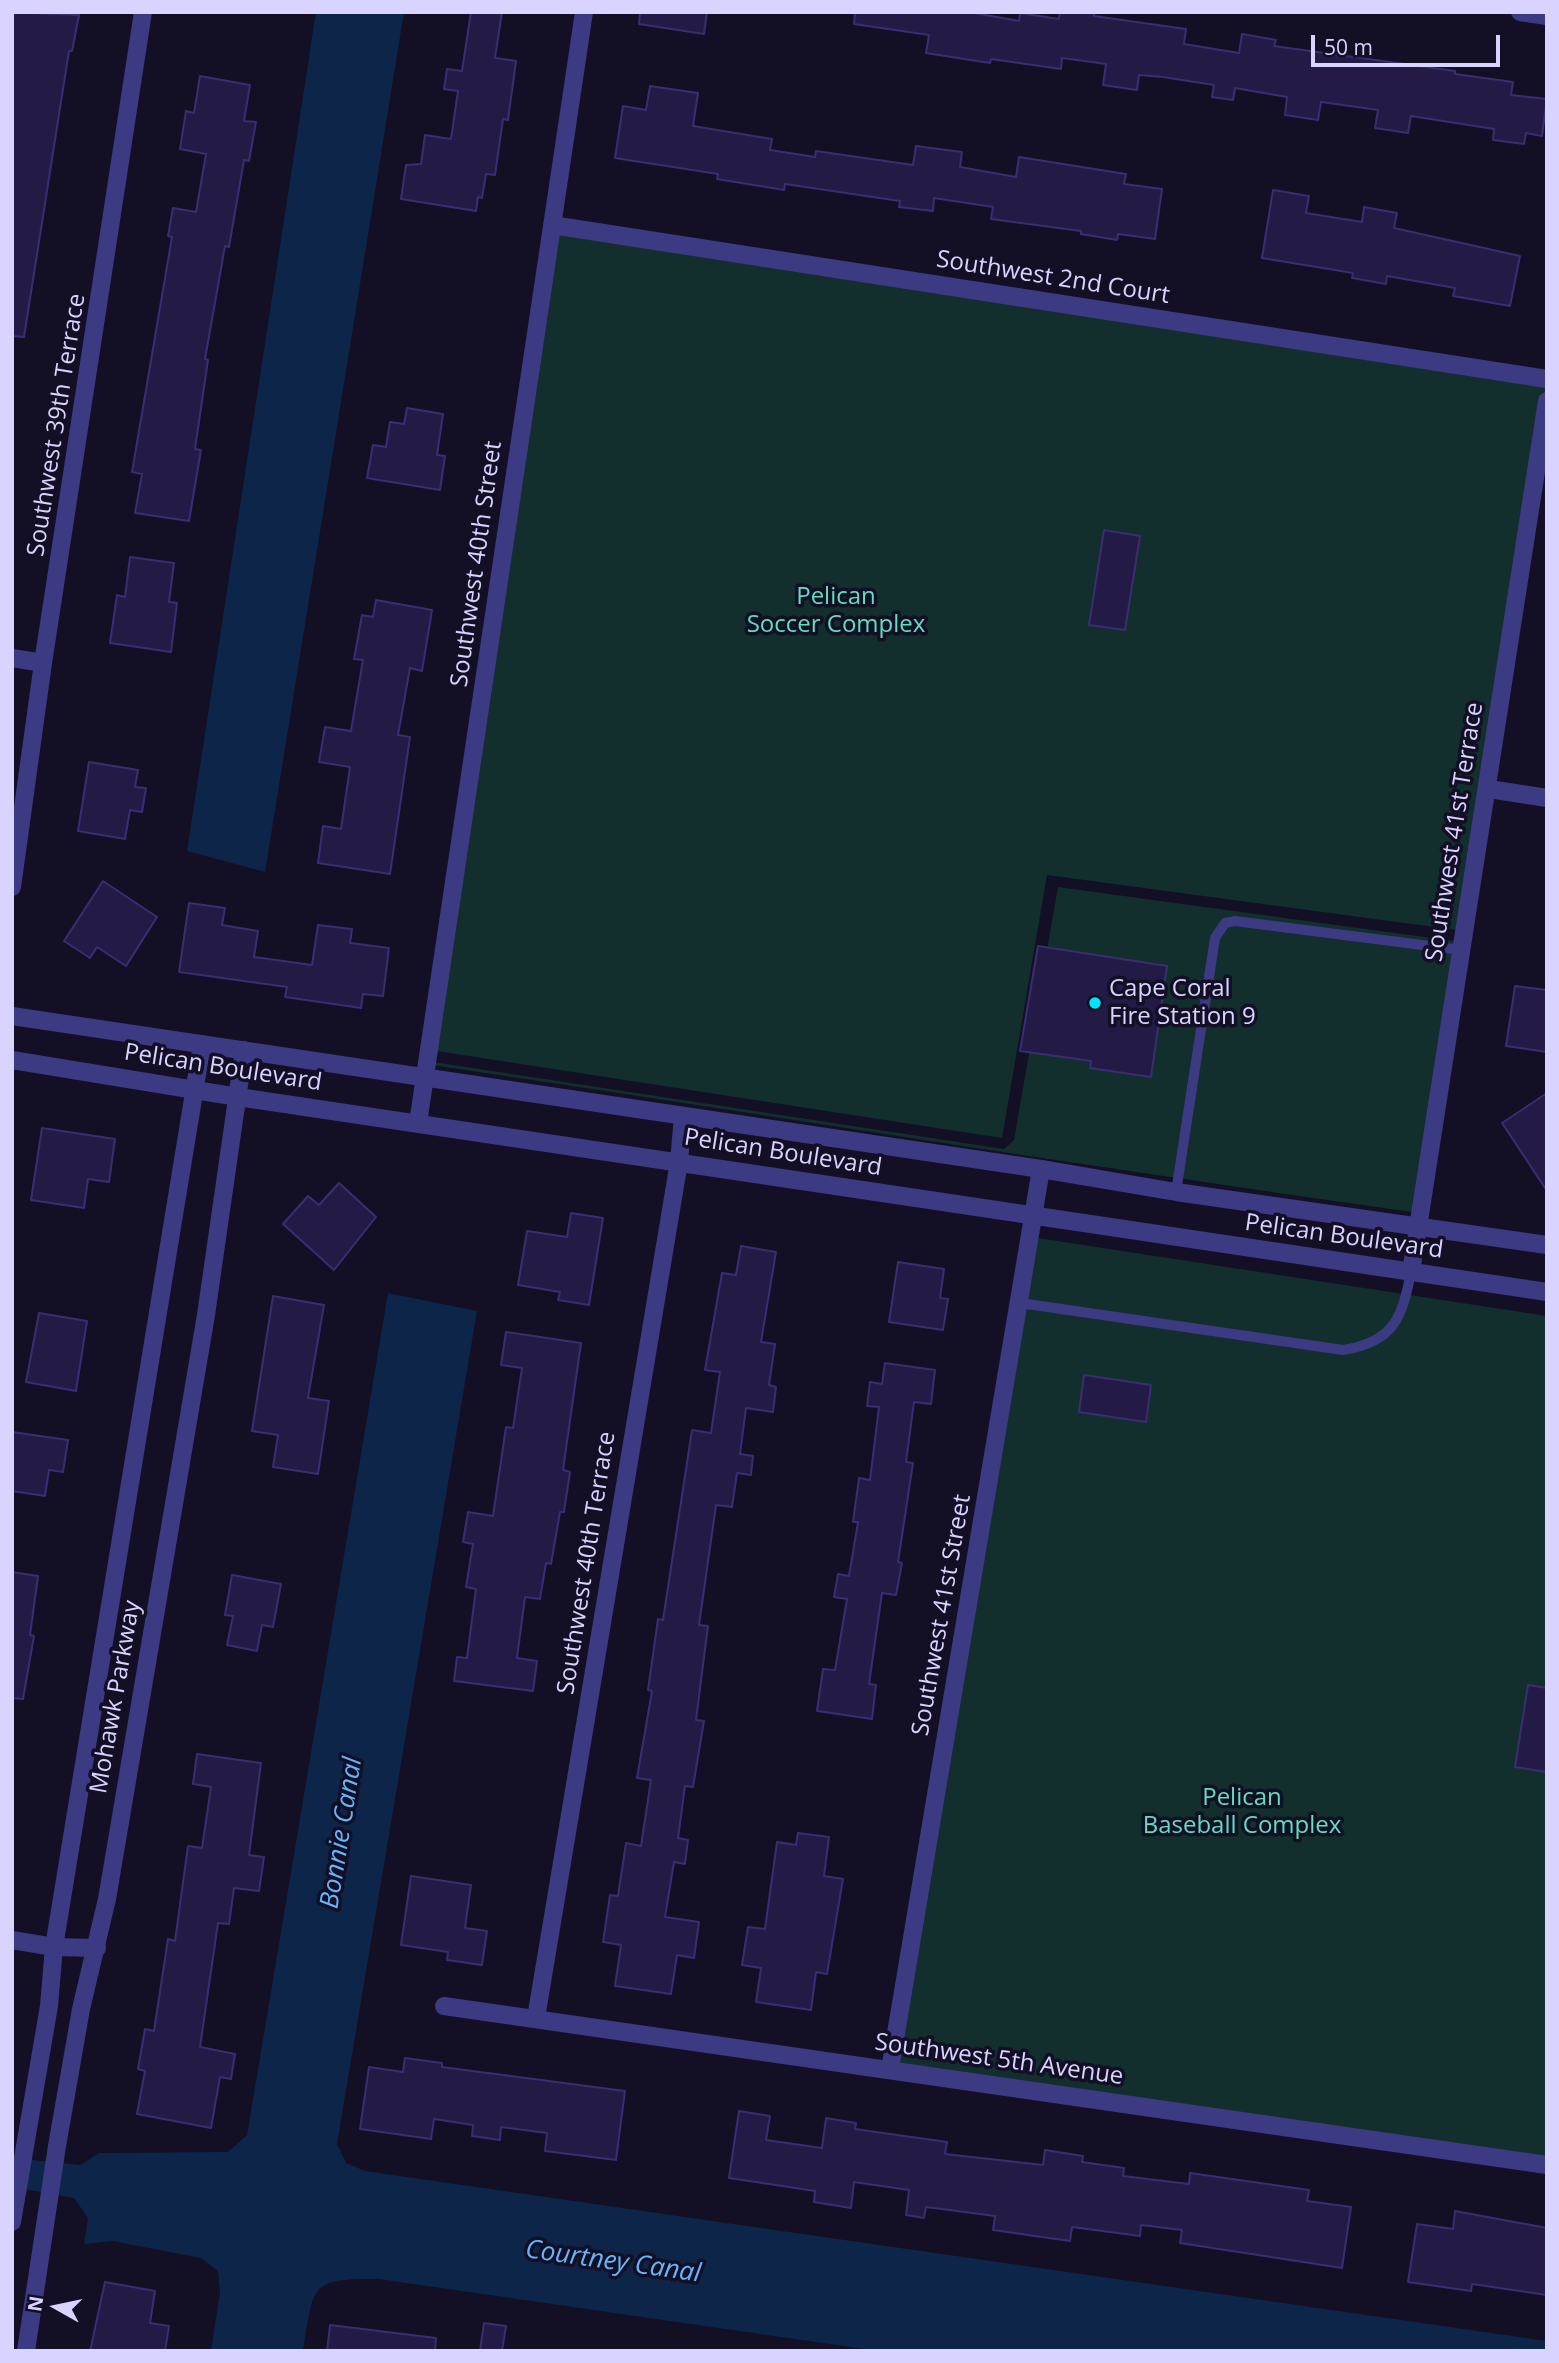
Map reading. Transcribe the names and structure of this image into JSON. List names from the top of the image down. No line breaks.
{"streets":{"street":["Southwest 2nd Court","Southwest 39th Terrace","Southwest 40th Street","Southwest 41st Terrace","Pelican Boulevard","Southwest 40th Terrace","Southwest 41st Street","Mohawk Parkway","Southwest 5th Avenue"]},"crossings":[["Southwest 2nd Court","Southwest 40th Street"],["Southwest 40th Street","Pelican Boulevard"],["Southwest 41st Terrace","Pelican Boulevard"],["Pelican Boulevard","Southwest 40th Terrace"],["Pelican Boulevard","Southwest 41st Street"],["Pelican Boulevard","Mohawk Parkway"],["Southwest 40th Terrace","Southwest 5th Avenue"],["Southwest 41st Street","Southwest 5th Avenue"]],"water":["Bonnie Canal","Courtney Canal"],"parks":["Pelican Soccer Complex","Pelican Baseball Complex"],"places":["Cape Coral Fire Station 9"],"scale_bar":"50 m","north":"left"}
